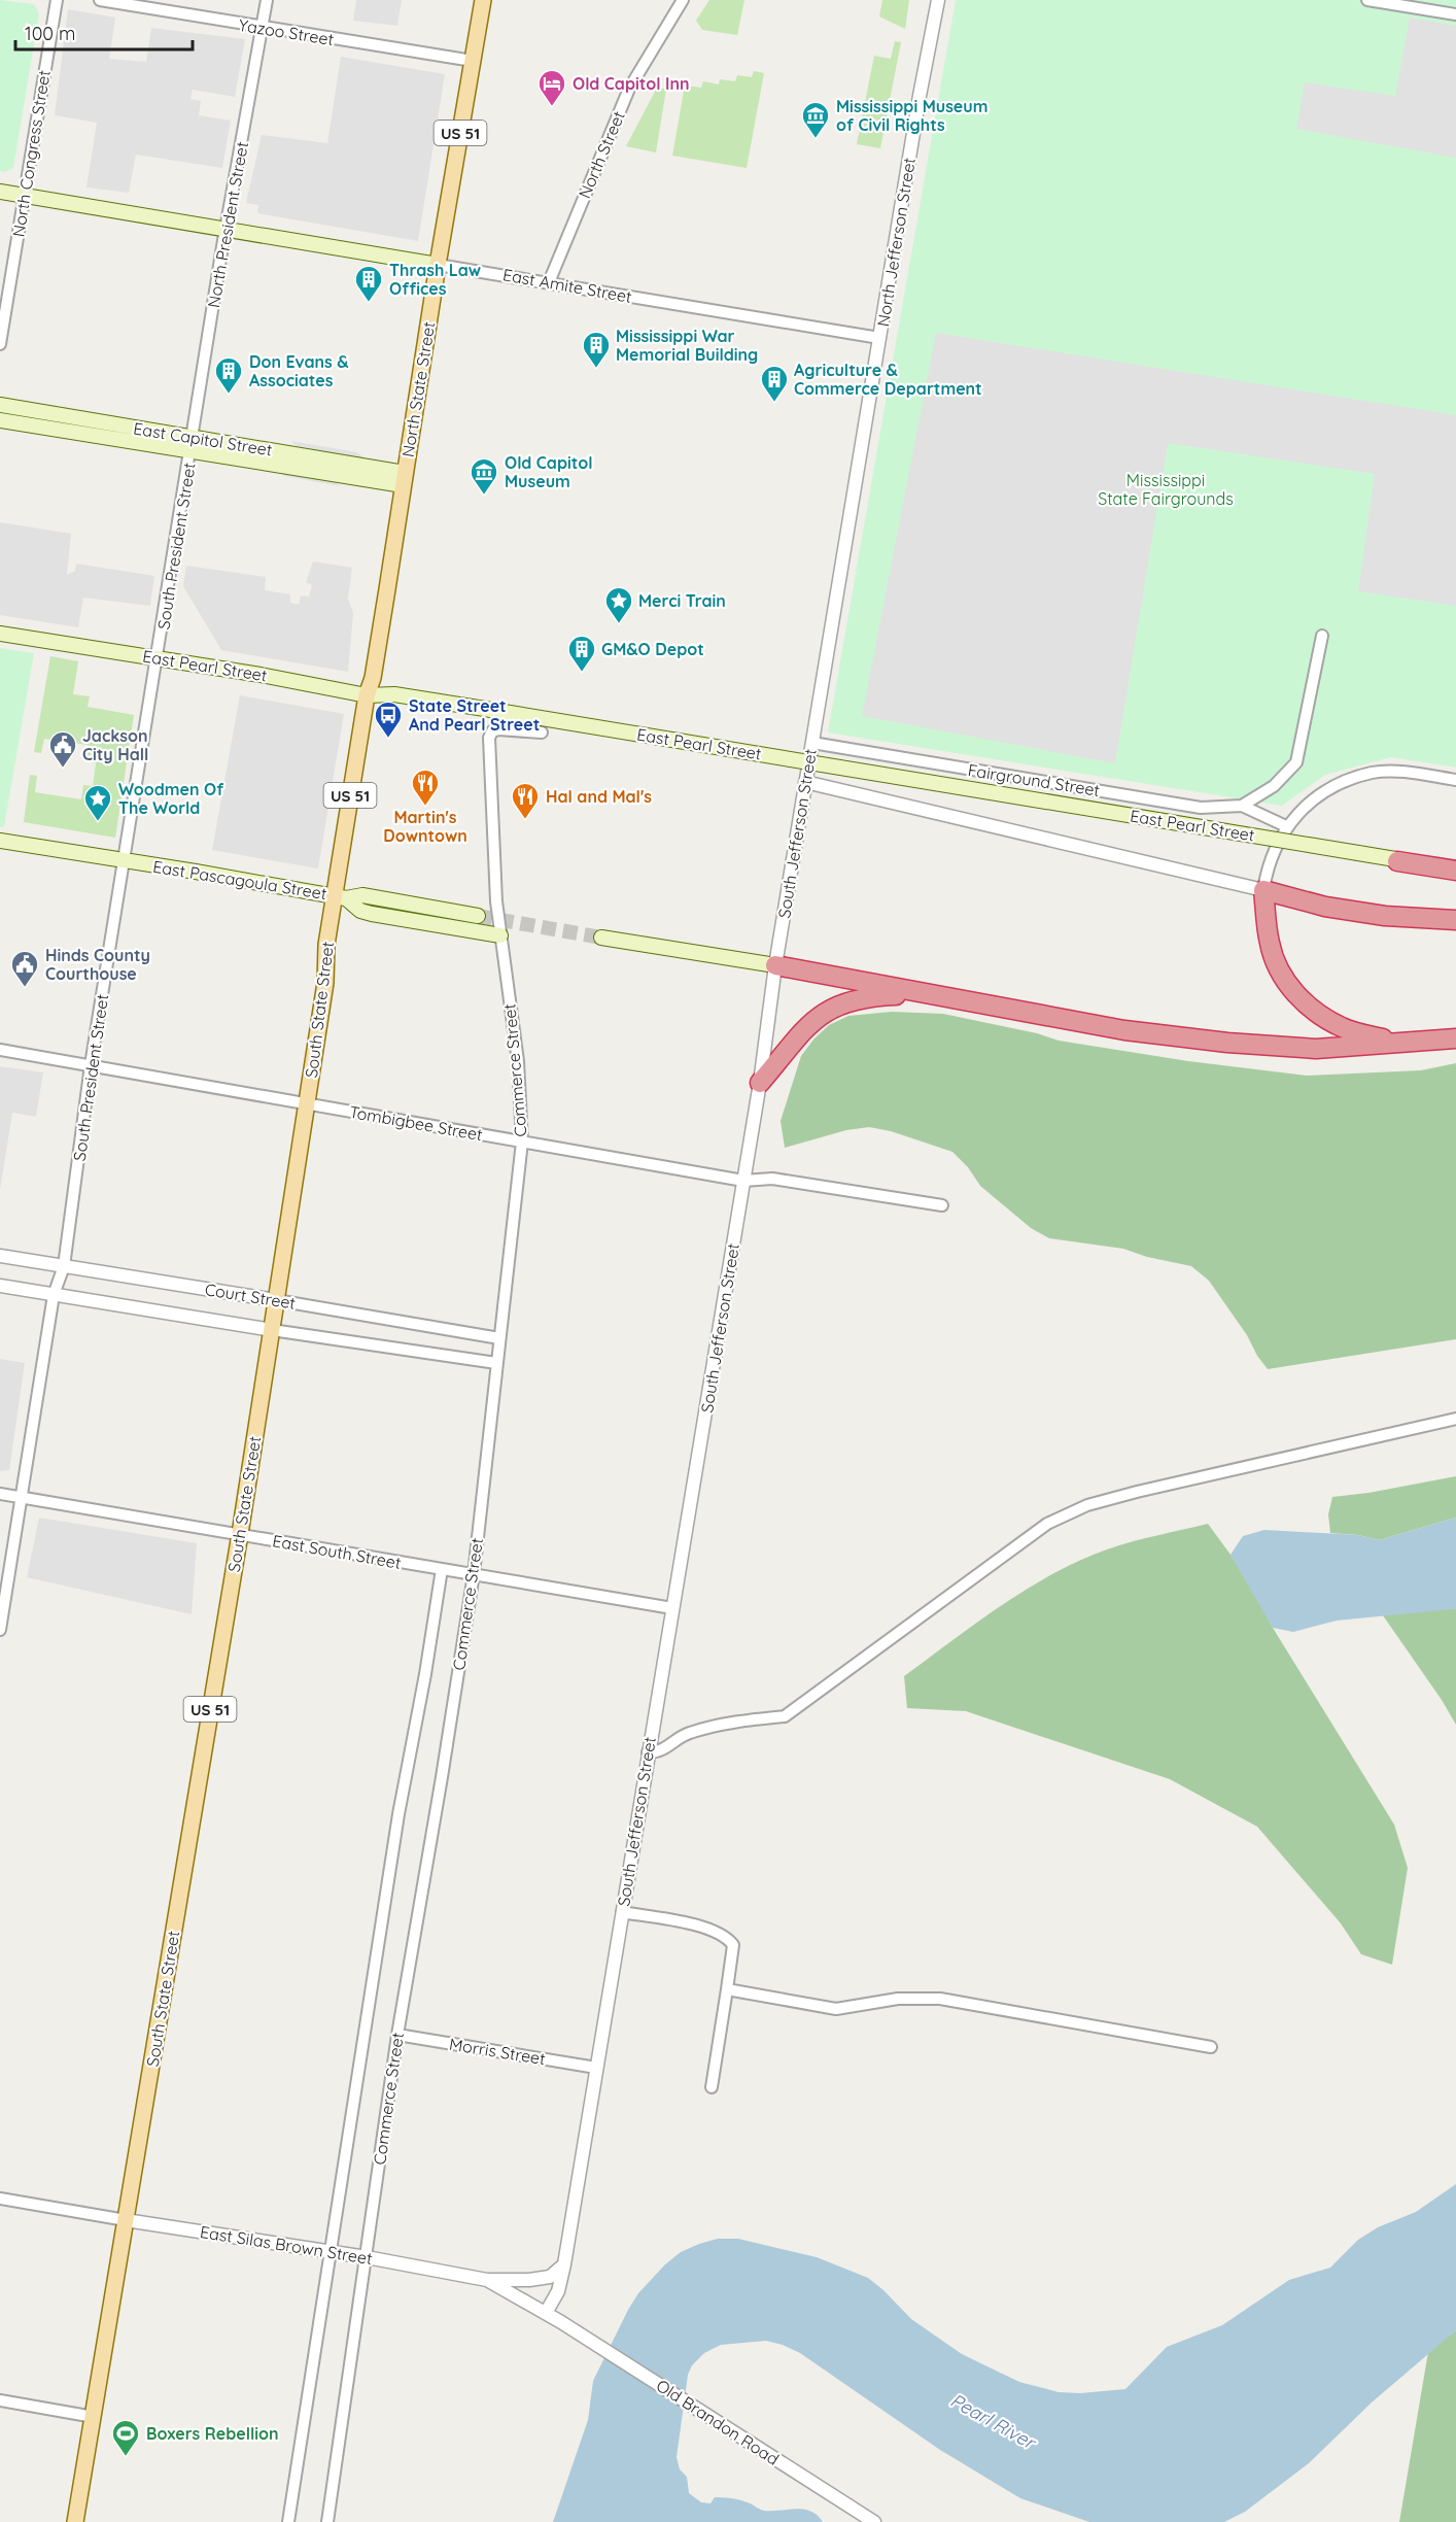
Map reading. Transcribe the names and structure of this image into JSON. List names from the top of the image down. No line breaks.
{"streets":{"main road":["US 51","East Amite Street","North State Street","East Capitol Street","East Pearl Street","East Pascagoula Street","South State Street"],"street":["Yazoo Street","North Congress Street","North Street","North President Street","North Jefferson Street","South President Street","Fairground Street","South Jefferson Street","Commerce Street","Tombigbee Street","Court Street","East South Street","Morris Street","East Silas Brown Street","Old Brandon Road"]},"crossings":[["Yazoo Street","North President Street"],["Yazoo Street","North State Street"],["North Congress Street","East Amite Street"],["North Street","East Amite Street"],["North President Street","East Amite Street"],["North President Street","East Capitol Street"],["North President Street","South President Street"],["North Jefferson Street","East Amite Street"],["North Jefferson Street","South Jefferson Street"],["East Amite Street","North State Street"],["East Amite Street","South Jefferson Street"],["North State Street","East Capitol Street"],["North State Street","South State Street"],["East Capitol Street","South President Street"],["East Capitol Street","South State Street"],["South President Street","East Pearl Street"],["South President Street","East Pascagoula Street"],["South President Street","Tombigbee Street"],["South President Street","Court Street"],["South President Street","East South Street"],["East Pearl Street","South State Street"],["Fairground Street","South Jefferson Street"],["South Jefferson Street","Tombigbee Street"],["South Jefferson Street","East South Street"],["South Jefferson Street","Morris Street"],["South Jefferson Street","East Silas Brown Street"],["East Pascagoula Street","South State Street"],["South State Street","Tombigbee Street"],["South State Street","Court Street"],["South State Street","East South Street"],["South State Street","East Silas Brown Street"],["Commerce Street","Tombigbee Street"],["Commerce Street","Court Street"],["Commerce Street","East South Street"],["Commerce Street","Morris Street"],["Commerce Street","East Silas Brown Street"],["East Silas Brown Street","Old Brandon Road"]],"water":["Pearl River"],"parks":["Mississippi State Fairgrounds"],"places":{"hotel":["Old Capitol Inn"],"museum":["Mississippi Museum of Civil Rights","Old Capitol Museum"],"building":["Thrash Law Offices","Mississippi War Memorial Building","Don Evans & Associates","Agriculture & Commerce Department","GM&O Depot"],"place":["Merci Train","Woodmen Of The World"],"bus stop":["State Street And Pearl Street"],"public building":["Jackson City Hall","Hinds County Courthouse"],"restaurant":["Martin's Downtown","Hal and Mal's"],"sports":["Boxers Rebellion"]},"scale_bar":"100 m"}
